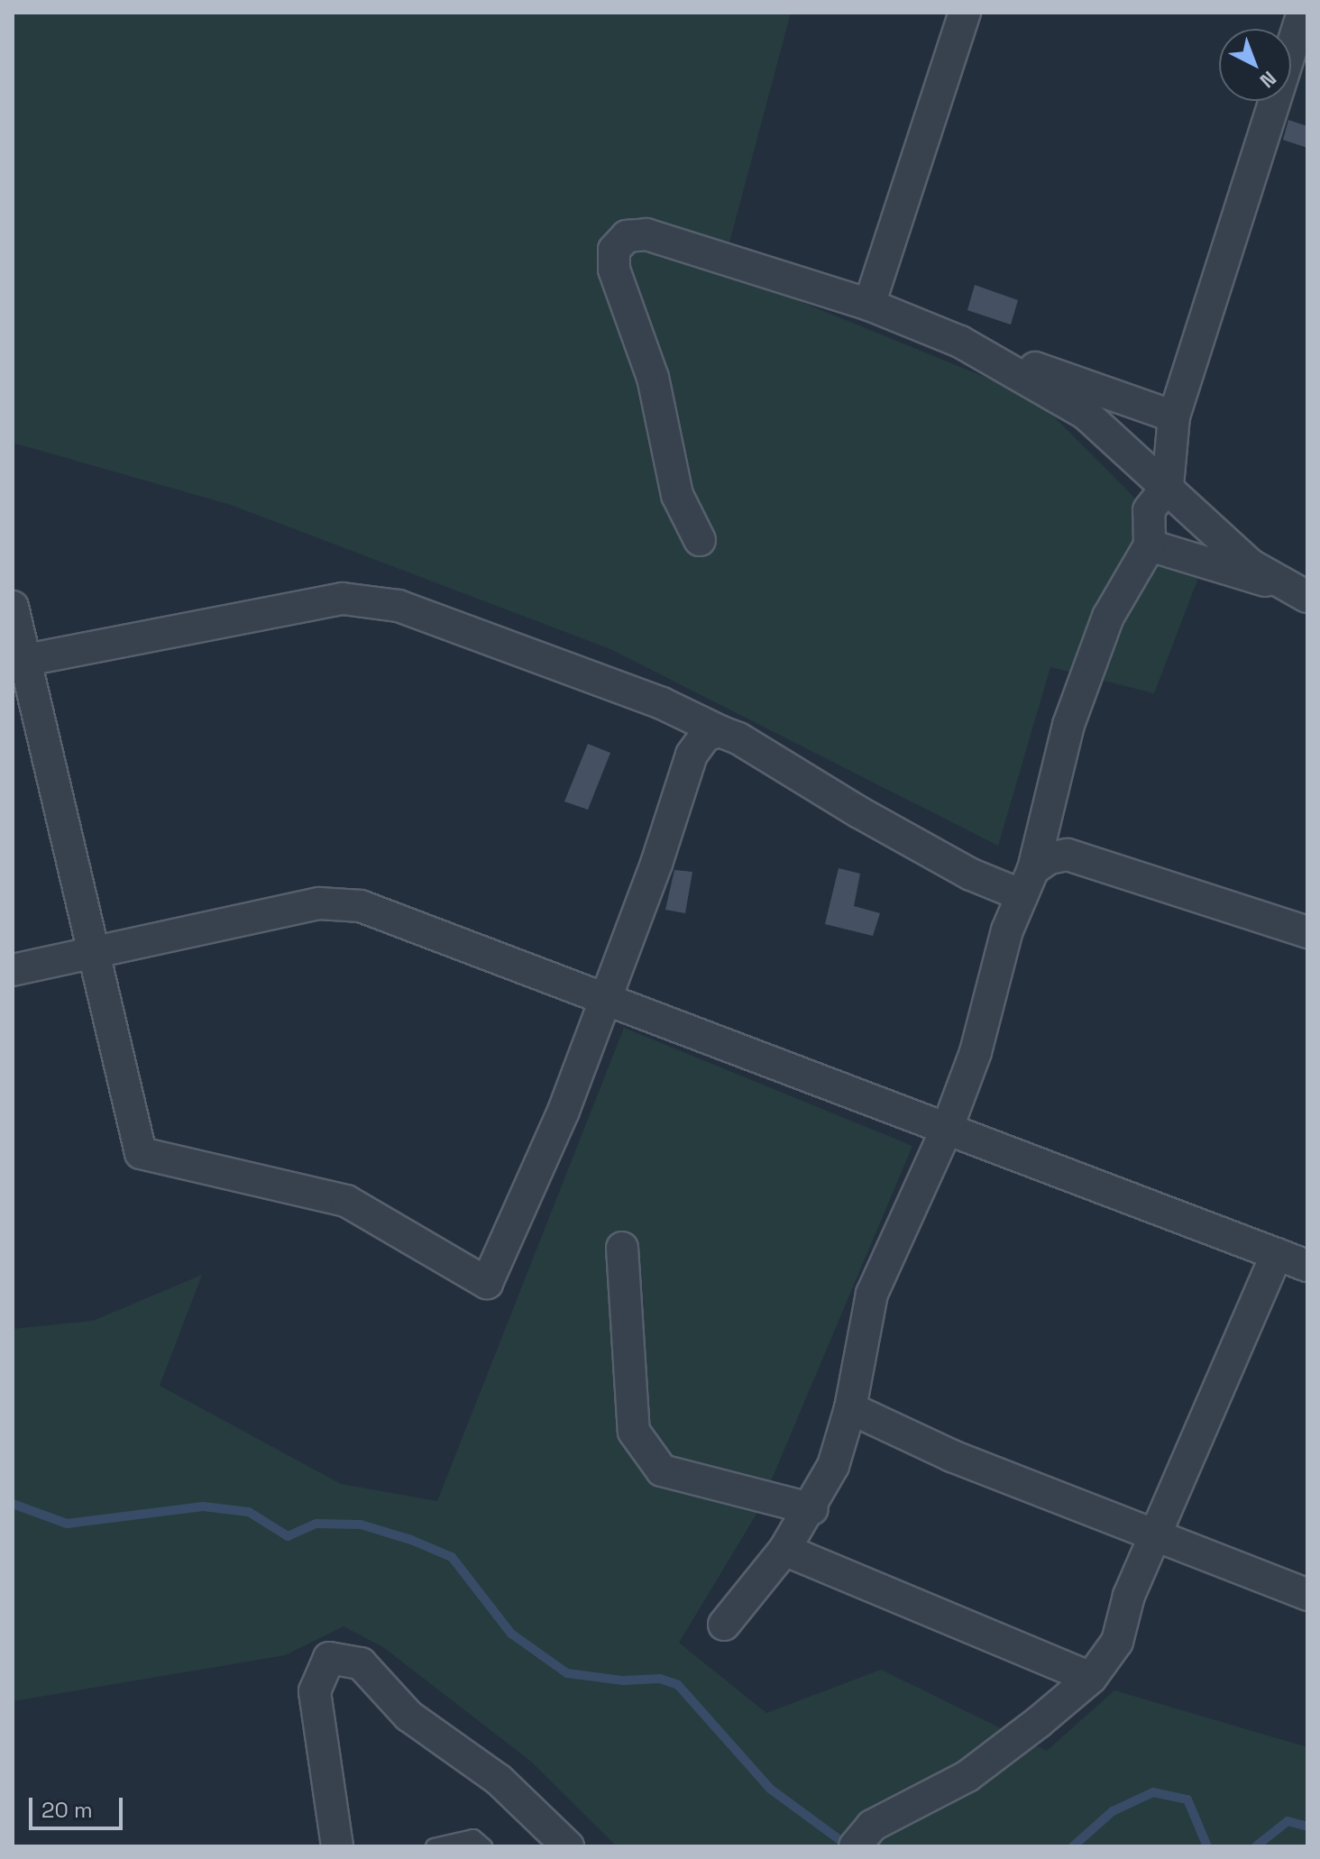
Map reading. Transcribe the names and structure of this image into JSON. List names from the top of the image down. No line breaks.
{"scale_bar":"20 m","north":"bottom right"}
